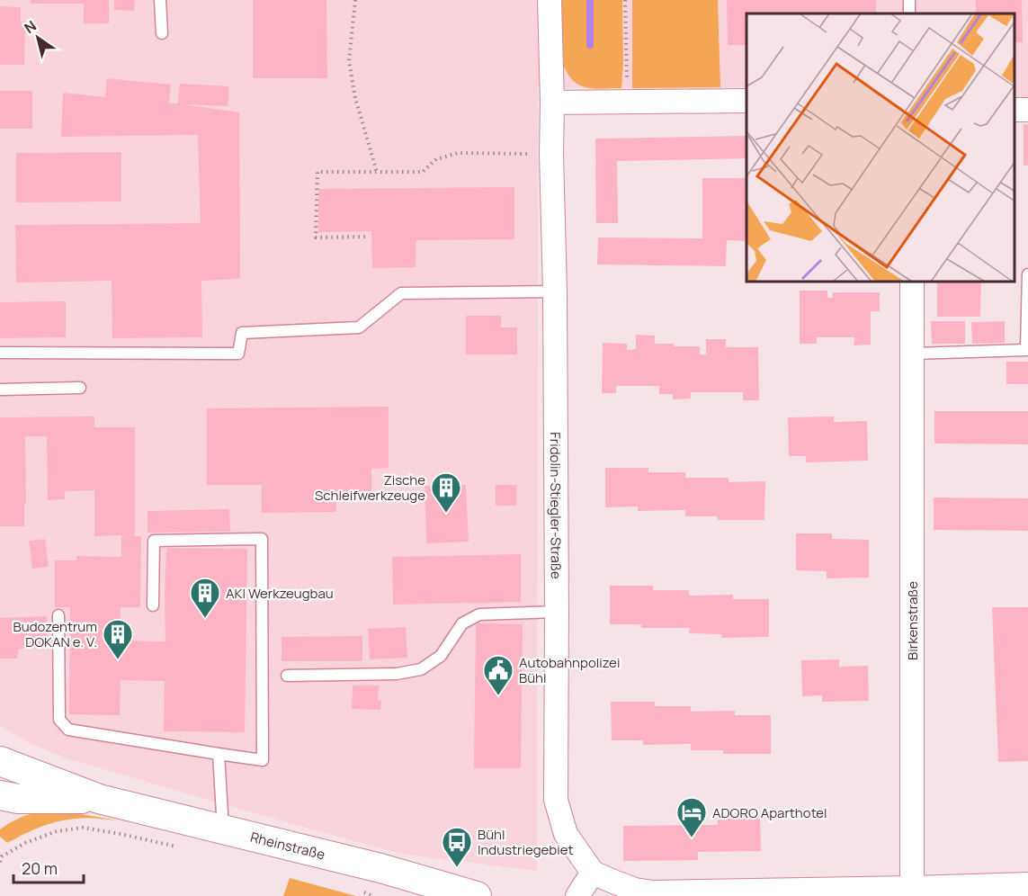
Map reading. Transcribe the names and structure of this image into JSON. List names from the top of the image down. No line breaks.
{"streets":{"street":["Fridolin-Stiegler-Straße","Birkenstraße","Rheinstraße"]},"places":{"building":["Zische Schleifwerkzeuge","AKI Werkzeugbau","Budozentrum DOKAN e. V."],"public building":["Autobahnpolizei Bühl"],"hotel":["ADORO Aparthotel"],"bus stop":["Bühl Industriegebiet"]},"scale_bar":"20 m","north":"top left"}
